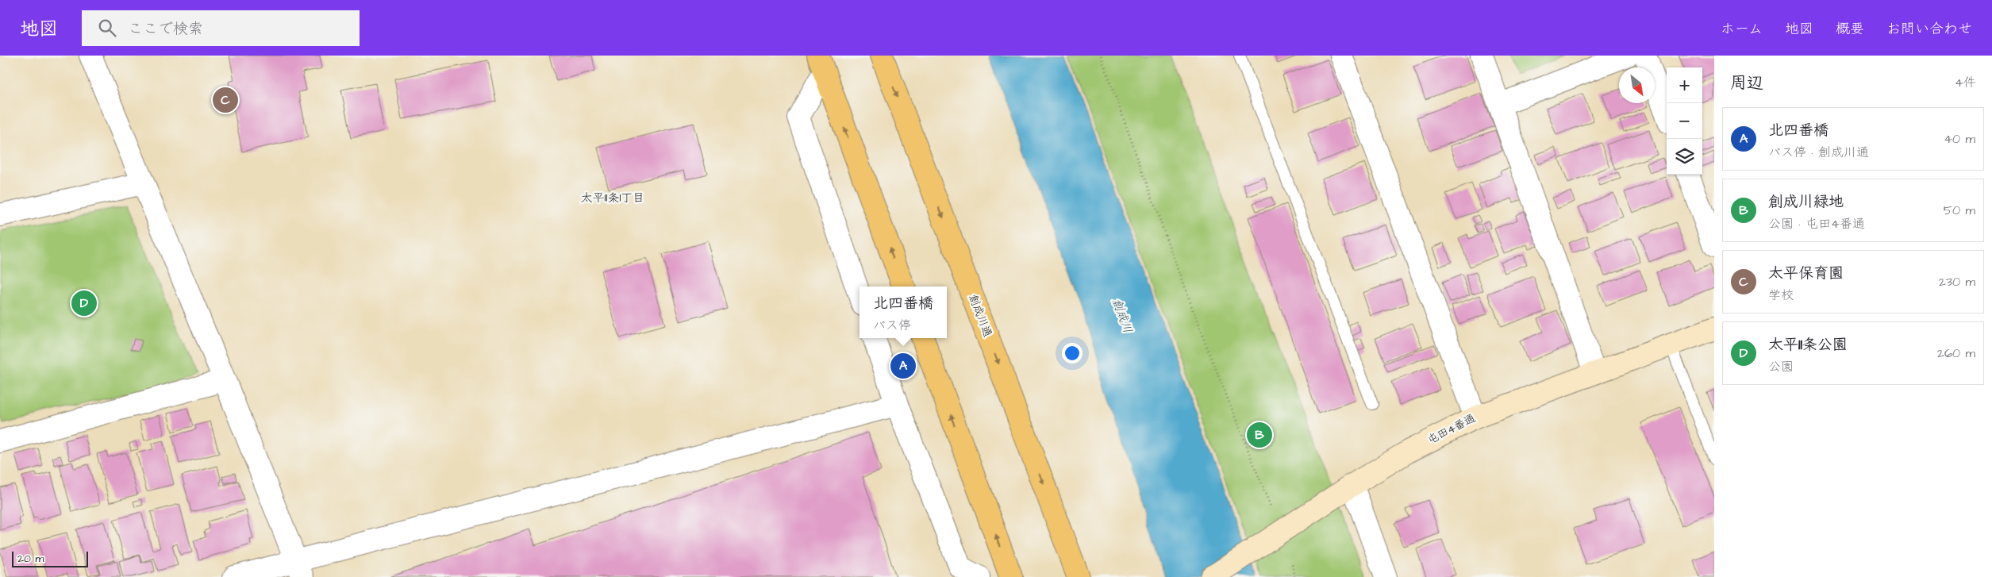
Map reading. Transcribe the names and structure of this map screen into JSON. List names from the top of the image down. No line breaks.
{"streets":{"highway":["創成川通"],"street":["屯田4番通"]},"districts":["太平11条1丁目"],"water":["創成川"],"scale_bar":"20 m","north":"bottom right","page":{"header":"地図","search":"ここで検索","nav":["ホーム","地図","概要","お問い合わせ"],"heading":["周辺","4件"],"map_buttons":["+","−"],"pins":["C","D","A","B"],"list":[{"mark":"A","name":"北四番橋","note":"バス停 · 創成川通","value":"40 m"},{"mark":"B","name":"創成川緑地","note":"公園 · 屯田4番通","value":"50 m"},{"mark":"C","name":"太平保育園","note":"学校","value":"230 m"},{"mark":"D","name":"太平11条公園","note":"公園","value":"260 m"}],"popup":["北四番橋","バス停"],"scale":"20 m"}}
